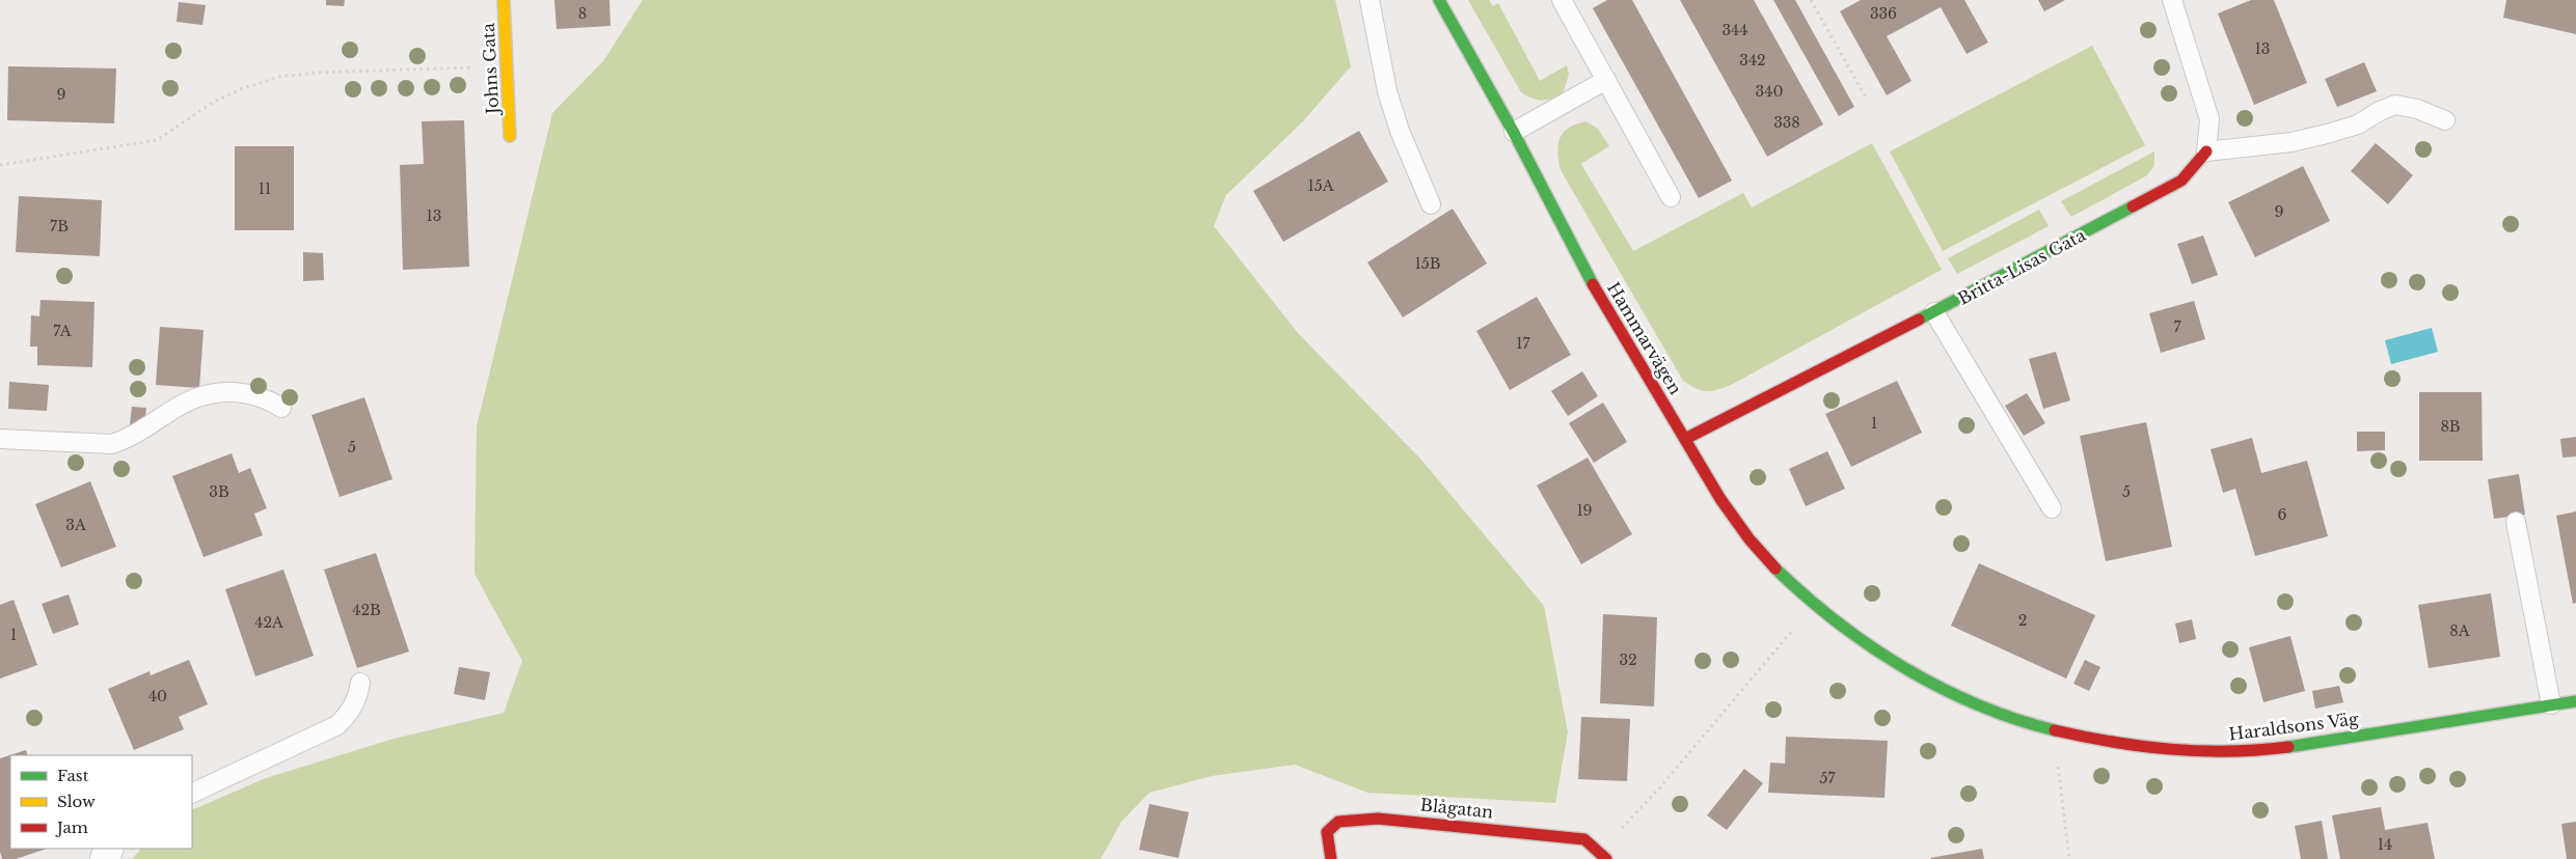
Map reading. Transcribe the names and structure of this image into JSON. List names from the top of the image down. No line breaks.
{"streets":{"street":["Johns Gata","Britta-Lisas Gata","Hammarvägen","Haraldsons Väg","Blågatan"]},"crossings":[["Britta-Lisas Gata","Hammarvägen"],["Hammarvägen","Haraldsons Väg"]],"house_numbers":["8","336","344","13","342","340","9","338","15A","11","9","13","7B","15B","7","7A","17","1","8B","5","3B","5","19","6","3A","42B","2","42A","8A","1","32","40","57","14"],"legend":["Fast","Slow","Jam"]}
